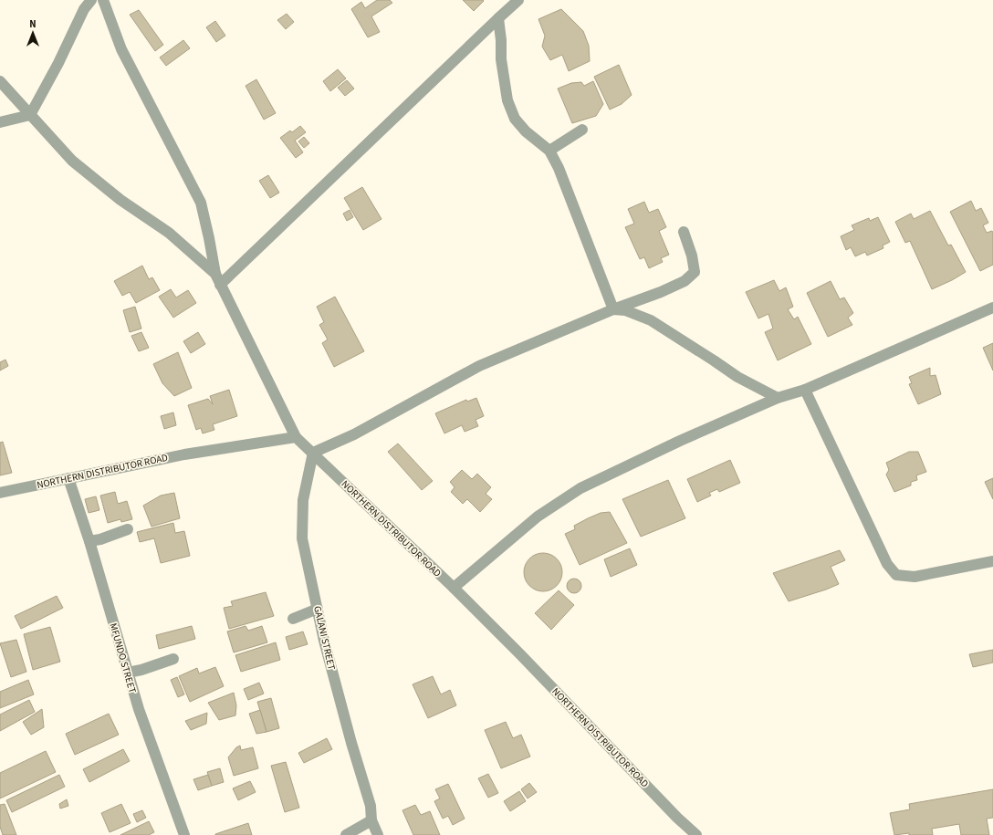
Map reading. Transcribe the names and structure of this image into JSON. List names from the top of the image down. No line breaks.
{"streets":{"street":["NORTHERN DISTRIBUTOR ROAD","GALANI STREET","MFUNDO STREET"]},"crossings":[["NORTHERN DISTRIBUTOR ROAD","GALANI STREET"],["NORTHERN DISTRIBUTOR ROAD","MFUNDO STREET"]],"north":"top"}
